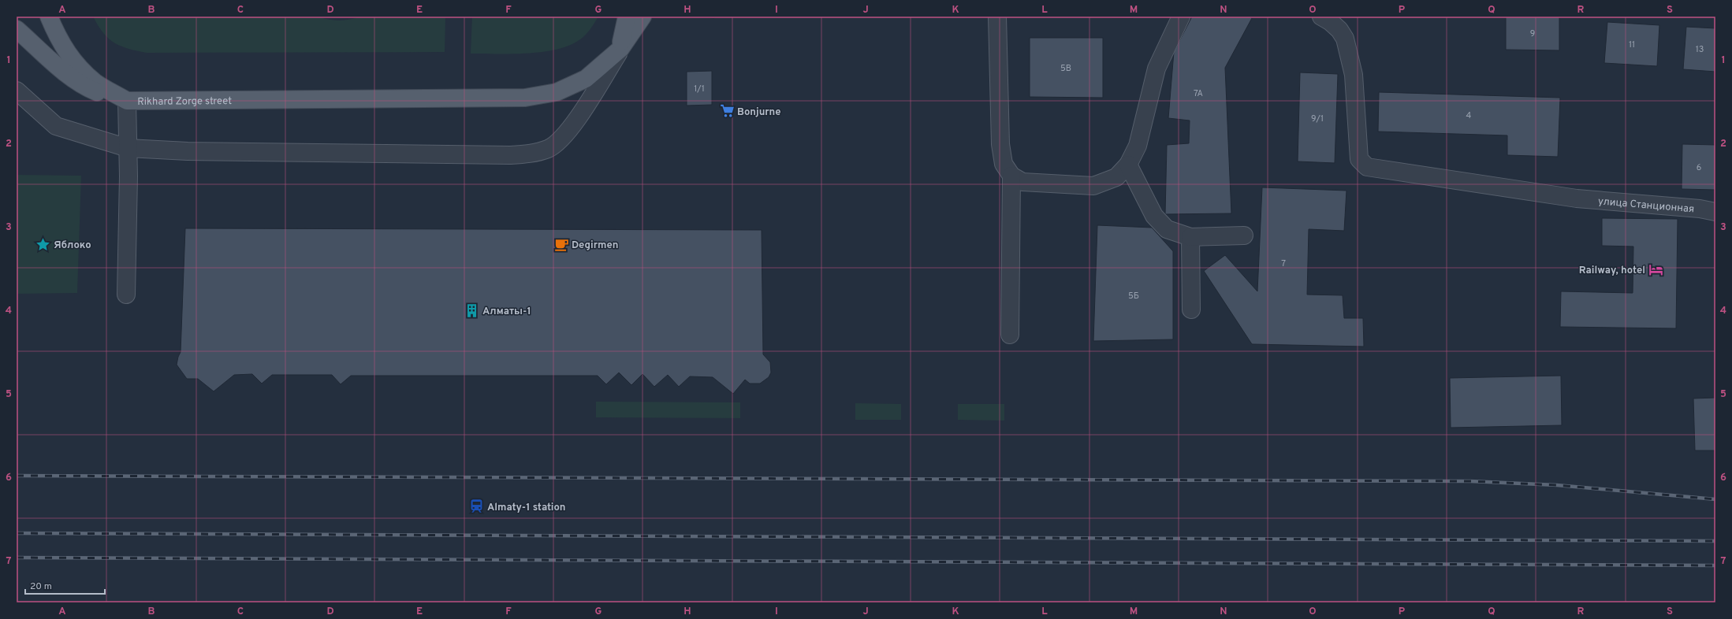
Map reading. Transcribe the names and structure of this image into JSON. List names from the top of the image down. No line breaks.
{"streets":{"main road":["Rikhard Zorge street"],"street":["улица Станционная"]},"places":{"supermarket":["Bonjurne"],"place":["Яблоко"],"cafe":["Degirmen"],"hotel":["Railway, hotel"],"building":["Алматы-1"],"station":["Almaty-1 station"]},"house_numbers":["9","11","13","5В","1/1","7А","4","9/1","6","7","5Б"],"scale_bar":"20 m","grid":{"columns":["A","B","C","D","E","F","G","H","I","J","K","L","M","N","O","P","Q","R","S"],"rows":["1","2","3","4","5","6","7"]}}
